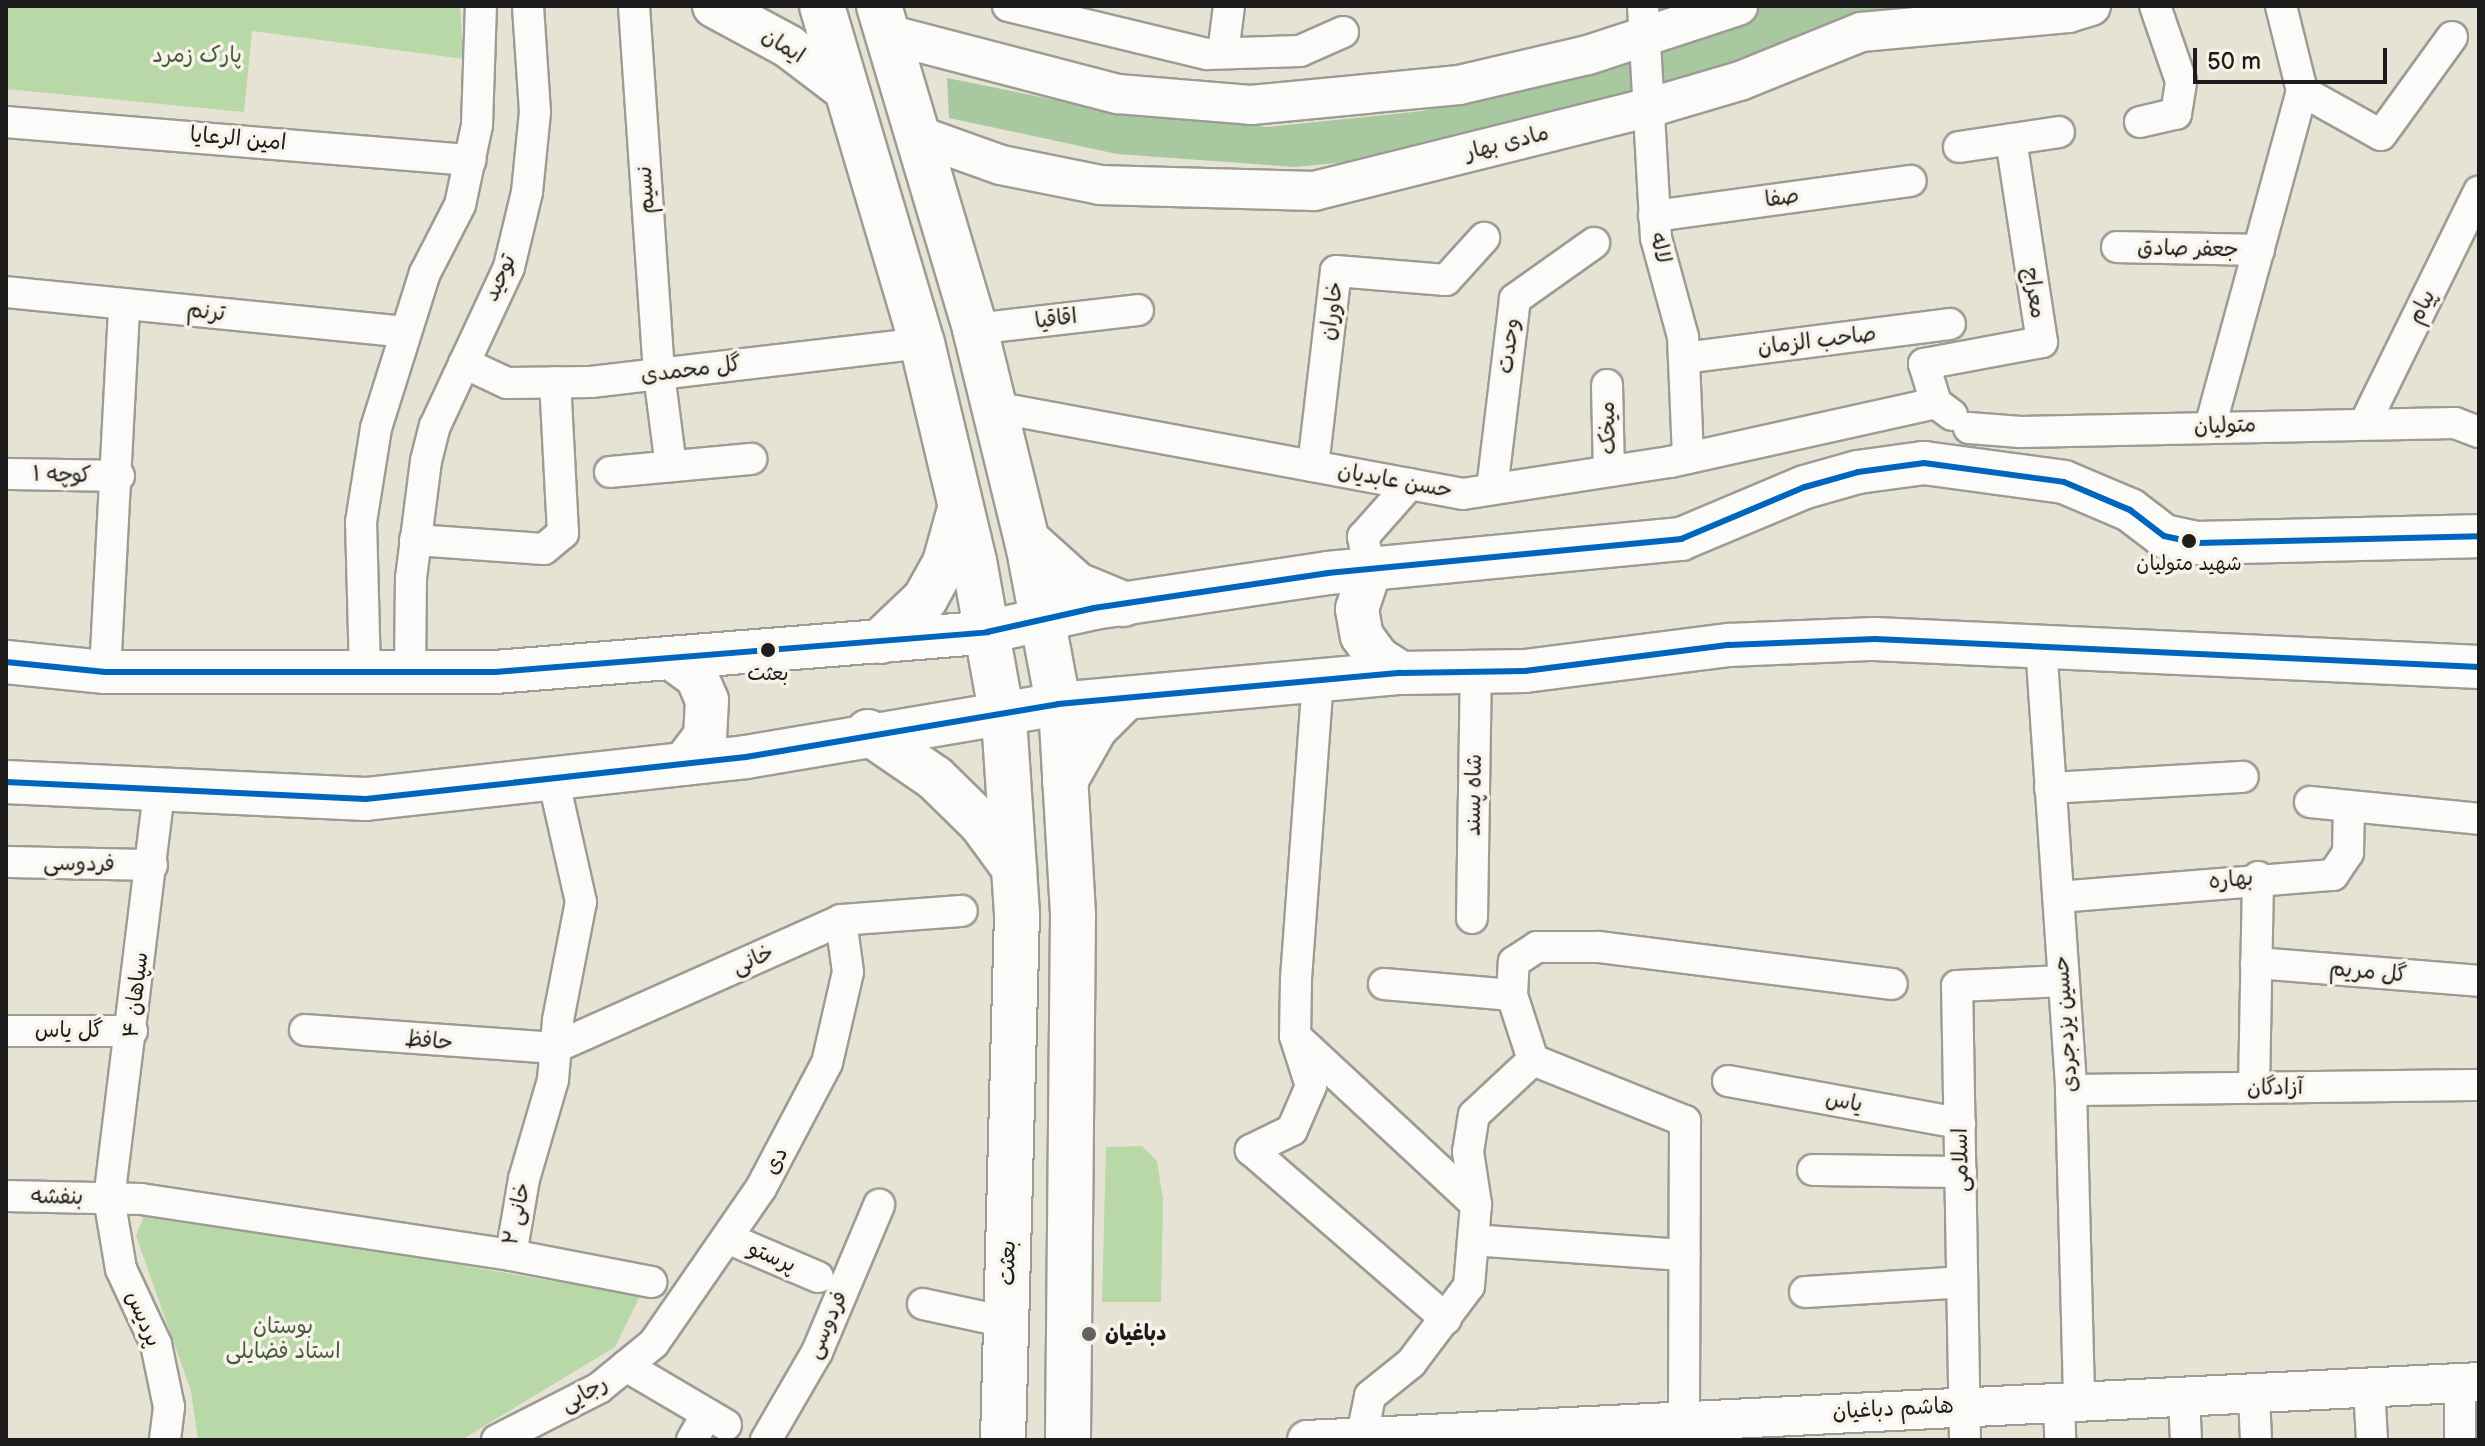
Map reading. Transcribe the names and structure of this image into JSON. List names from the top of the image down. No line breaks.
{"streets":{"main road":["ایمان","بعثت"],"street":["امین الرعایا","مادی بهار","نسیم","صفا","لاله","جعفر صادق","توحید","معراج","پیام","خاوران","ترنم","اقاقیا","صاحب الزمان","وحدت","گل محمدی","متولیان","میخک","کوچه ۱","حسن عابدیان","شاه پسند","فردوسی","بهاره","خانی","گل مریم","سپاهان ۴","حسین یزدجردی","گل یاس","حافظ","آزادگان","یاس","اسلامی","دی","بنفشه","خانی ۲","پرستو","پردیس","رجایی","هاشم دباغیان"]},"crossings":[["ایمان","بعثت"],["مادی بهار","لاله"],["نسیم","گل محمدی"],["صفا","لاله"],["لاله","صاحب الزمان"],["لاله","حسن عابدیان"],["توحید","گل محمدی"],["معراج","حسن عابدیان"],["پیام","متولیان"],["خاوران","حسن عابدیان"],["وحدت","حسن عابدیان"],["گل محمدی","بعثت"],["میخک","حسن عابدیان"],["فردوسی","سپاهان ۴"],["بهاره","حسین یزدجردی"],["خانی","حافظ"],["خانی","دی"],["خانی","خانی ۲"],["سپاهان ۴","گل یاس"],["سپاهان ۴","بنفشه"],["سپاهان ۴","خانی ۲"],["سپاهان ۴","پردیس"],["حسین یزدجردی","آزادگان"],["حسین یزدجردی","اسلامی"],["حسین یزدجردی","هاشم دباغیان"],["حافظ","خانی ۲"],["یاس","اسلامی"],["اسلامی","هاشم دباغیان"],["دی","پرستو"],["دی","رجایی"],["بنفشه","خانی ۲"],["بنفشه","پردیس"],["خانی ۲","پردیس"]],"parks":["پارک زمرد","بوستان استاد فضایلی"],"places":["شهید متولیان","بعثت","دباغیان"],"scale_bar":"50 m"}
